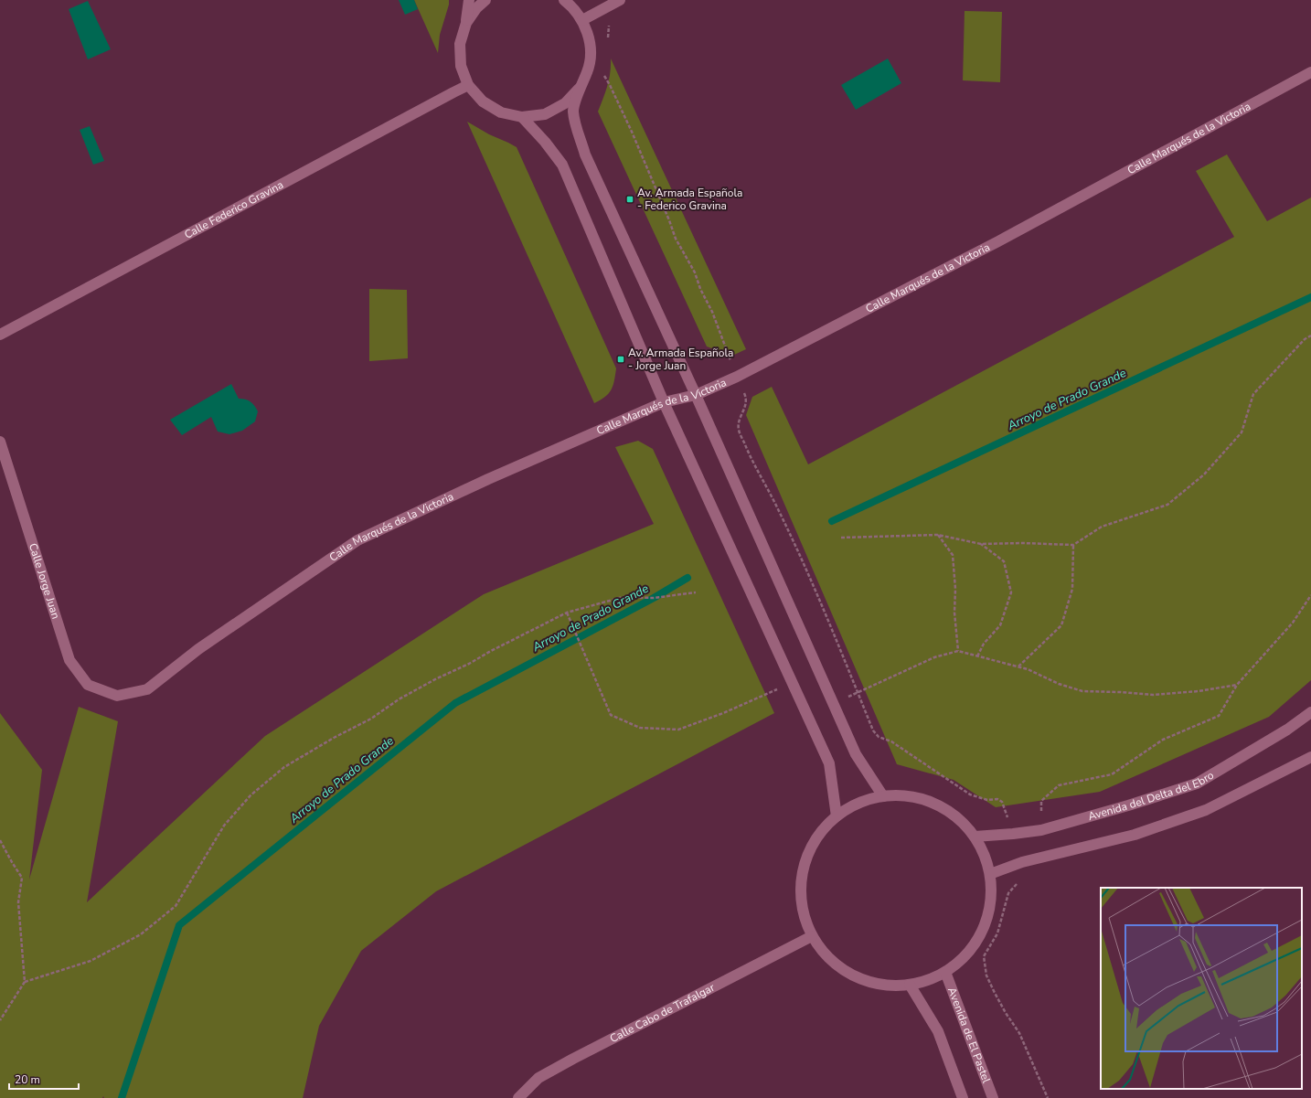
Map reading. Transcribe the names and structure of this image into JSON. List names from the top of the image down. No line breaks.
{"streets":{"street":["Calle Marqués de la Victoria","Calle Federico Gravina","Calle Jorge Juan","Avenida del Delta del Ebro","Calle Cabo de Trafalgar","Avenida de El Pastel"]},"crossings":[["Calle Marqués de la Victoria","Calle Jorge Juan"]],"water":["Arroyo de Prado Grande"],"places":{"transit":["Av. Armada Española - Federico Gravina","Av. Armada Española - Jorge Juan"]},"scale_bar":"20 m"}
